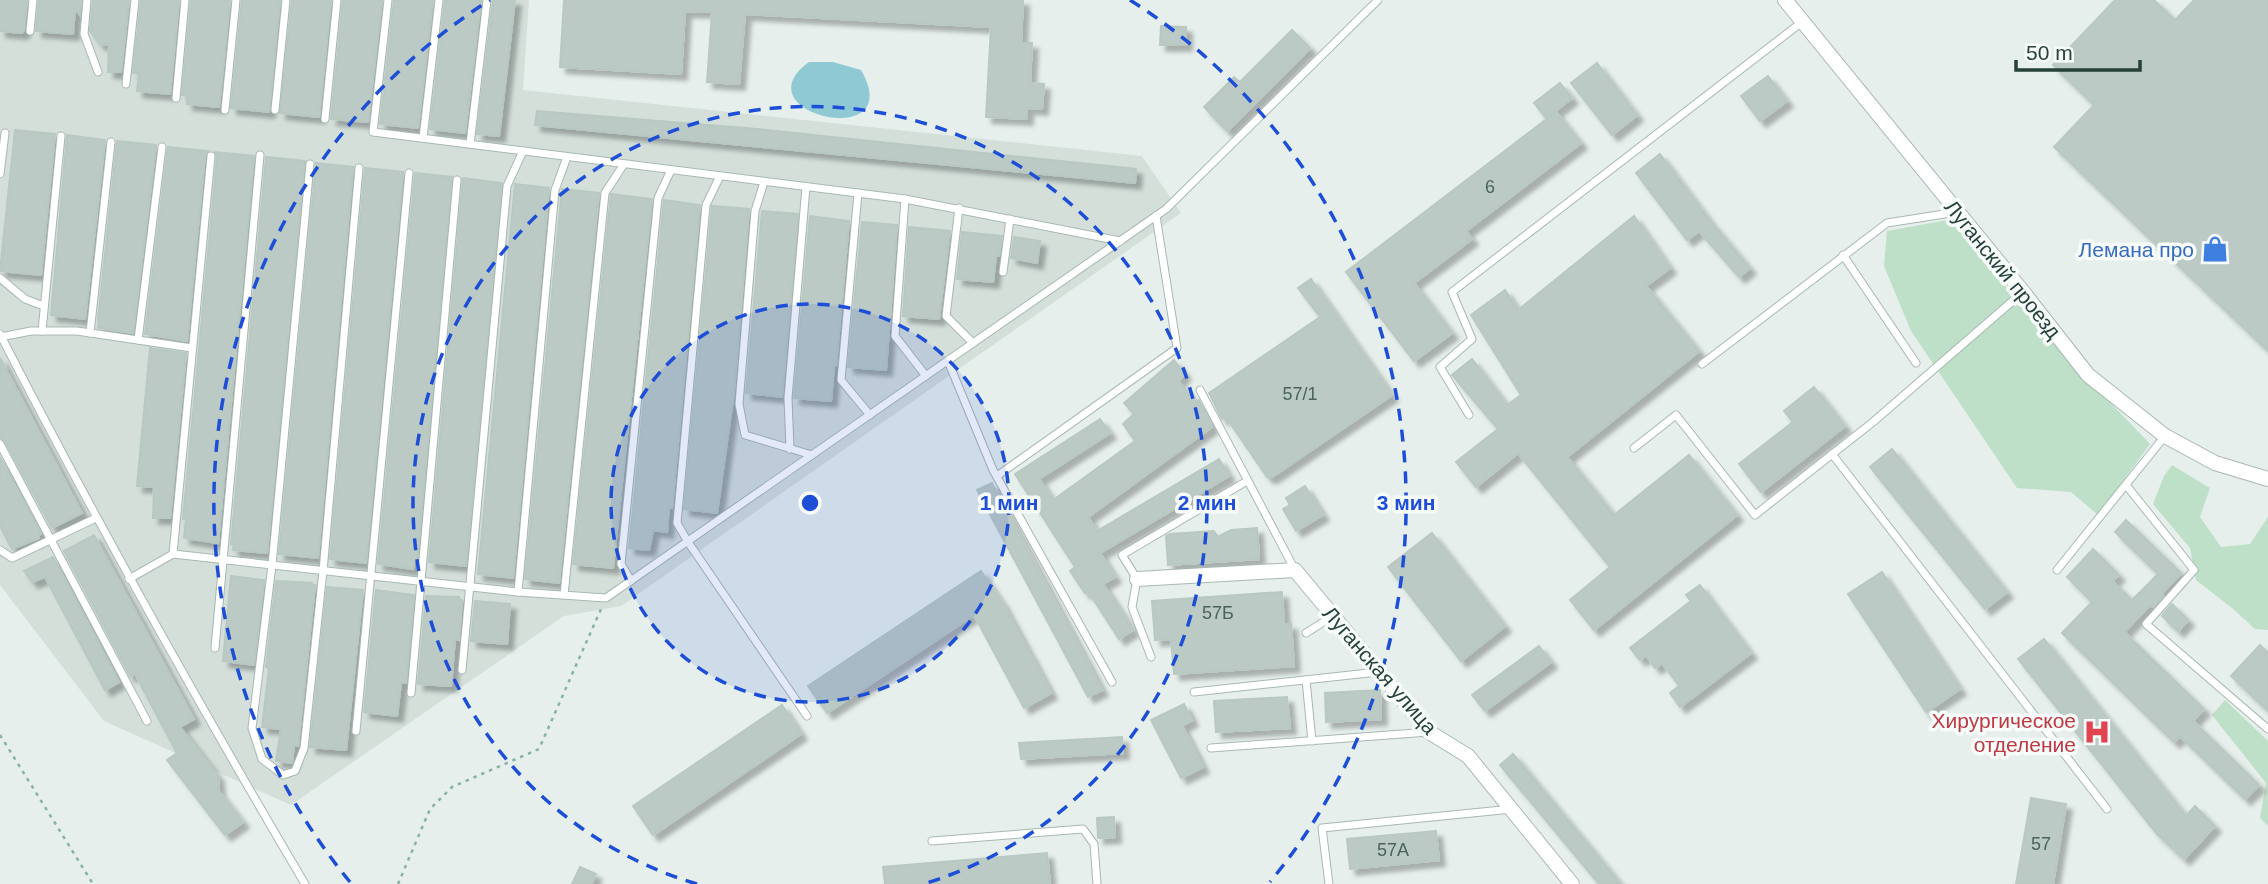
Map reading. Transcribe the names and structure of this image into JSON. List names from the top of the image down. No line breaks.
{"streets":{"street":["Луганский проезд","Луганская улица"]},"places":{"shop":["Лемана про"],"hospital":["Хирургическое отделение"]},"house_numbers":["6","57/1","57Б","57","57А"],"scale_bar":"50 m","rings":["1 мин","2 мин","3 мин"]}
